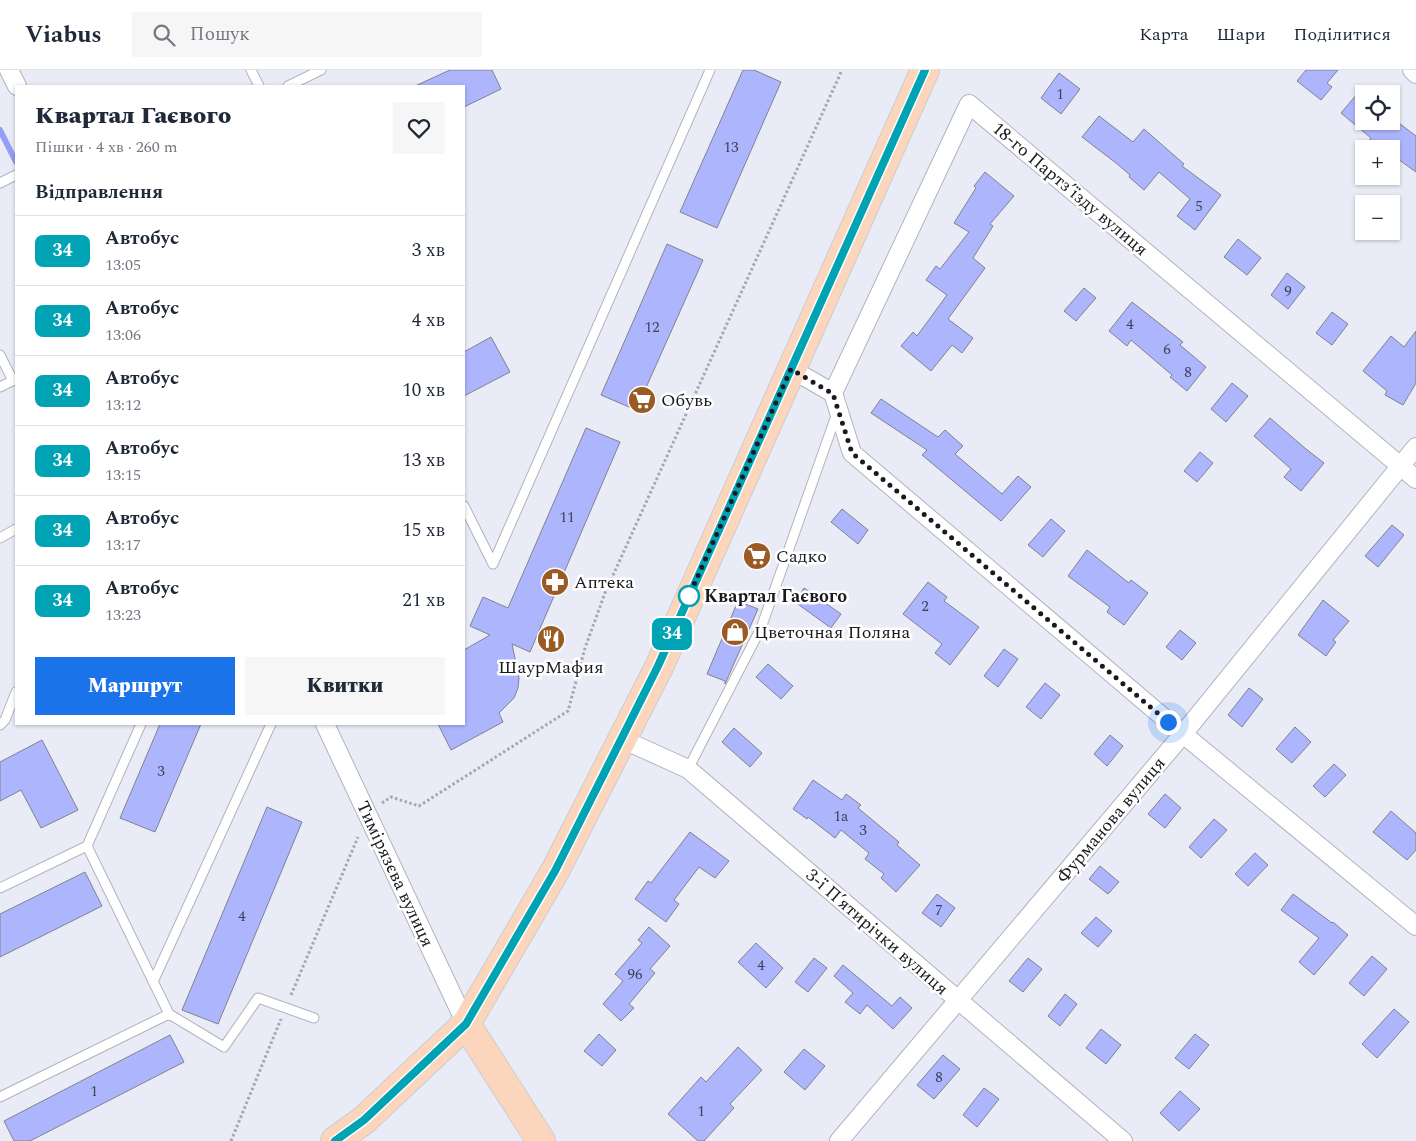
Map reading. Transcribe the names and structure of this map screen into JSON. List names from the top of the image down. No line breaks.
{"streets":{"street":["18-го Партз’їзду вулиця","Фурманова вулиця","Тимірязєва вулиця","3-ї П’ятирічки вулиця"]},"crossings":[["18-го Партз’їзду вулиця","Фурманова вулиця"],["Фурманова вулиця","3-ї П’ятирічки вулиця"]],"places":{"supermarket":["Обувь","Садко"],"pharmacy":["Аптека"],"other":["Квартал Гаєвого"],"shop":["Цветочная Поляна"],"restaurant":["ШаурМафия"]},"lines":["bus line 34"],"house_numbers":["1","13","5","9","4","12","6","8","11","2","3","1а","3","7","4","4","96","8","1","1"],"page":{"header":"Viabus","search":"Пошук","nav":["Карта","Шари","Поділитися"],"on_map":"34","map_buttons":["+","−"],"heading":[["Квартал Гаєвого","Пішки · 4 хв · 260 m"],"Відправлення"],"list":[{"mark":"34","name":"Автобус","note":"13:05","value":"3 хв"},{"mark":"34","name":"Автобус","note":"13:06","value":"4 хв"},{"mark":"34","name":"Автобус","note":"13:12","value":"10 хв"},{"mark":"34","name":"Автобус","note":"13:15","value":"13 хв"},{"mark":"34","name":"Автобус","note":"13:17","value":"15 хв"},{"mark":"34","name":"Автобус","note":"13:23","value":"21 хв"}],"buttons":["Маршрут","Квитки"]}}
